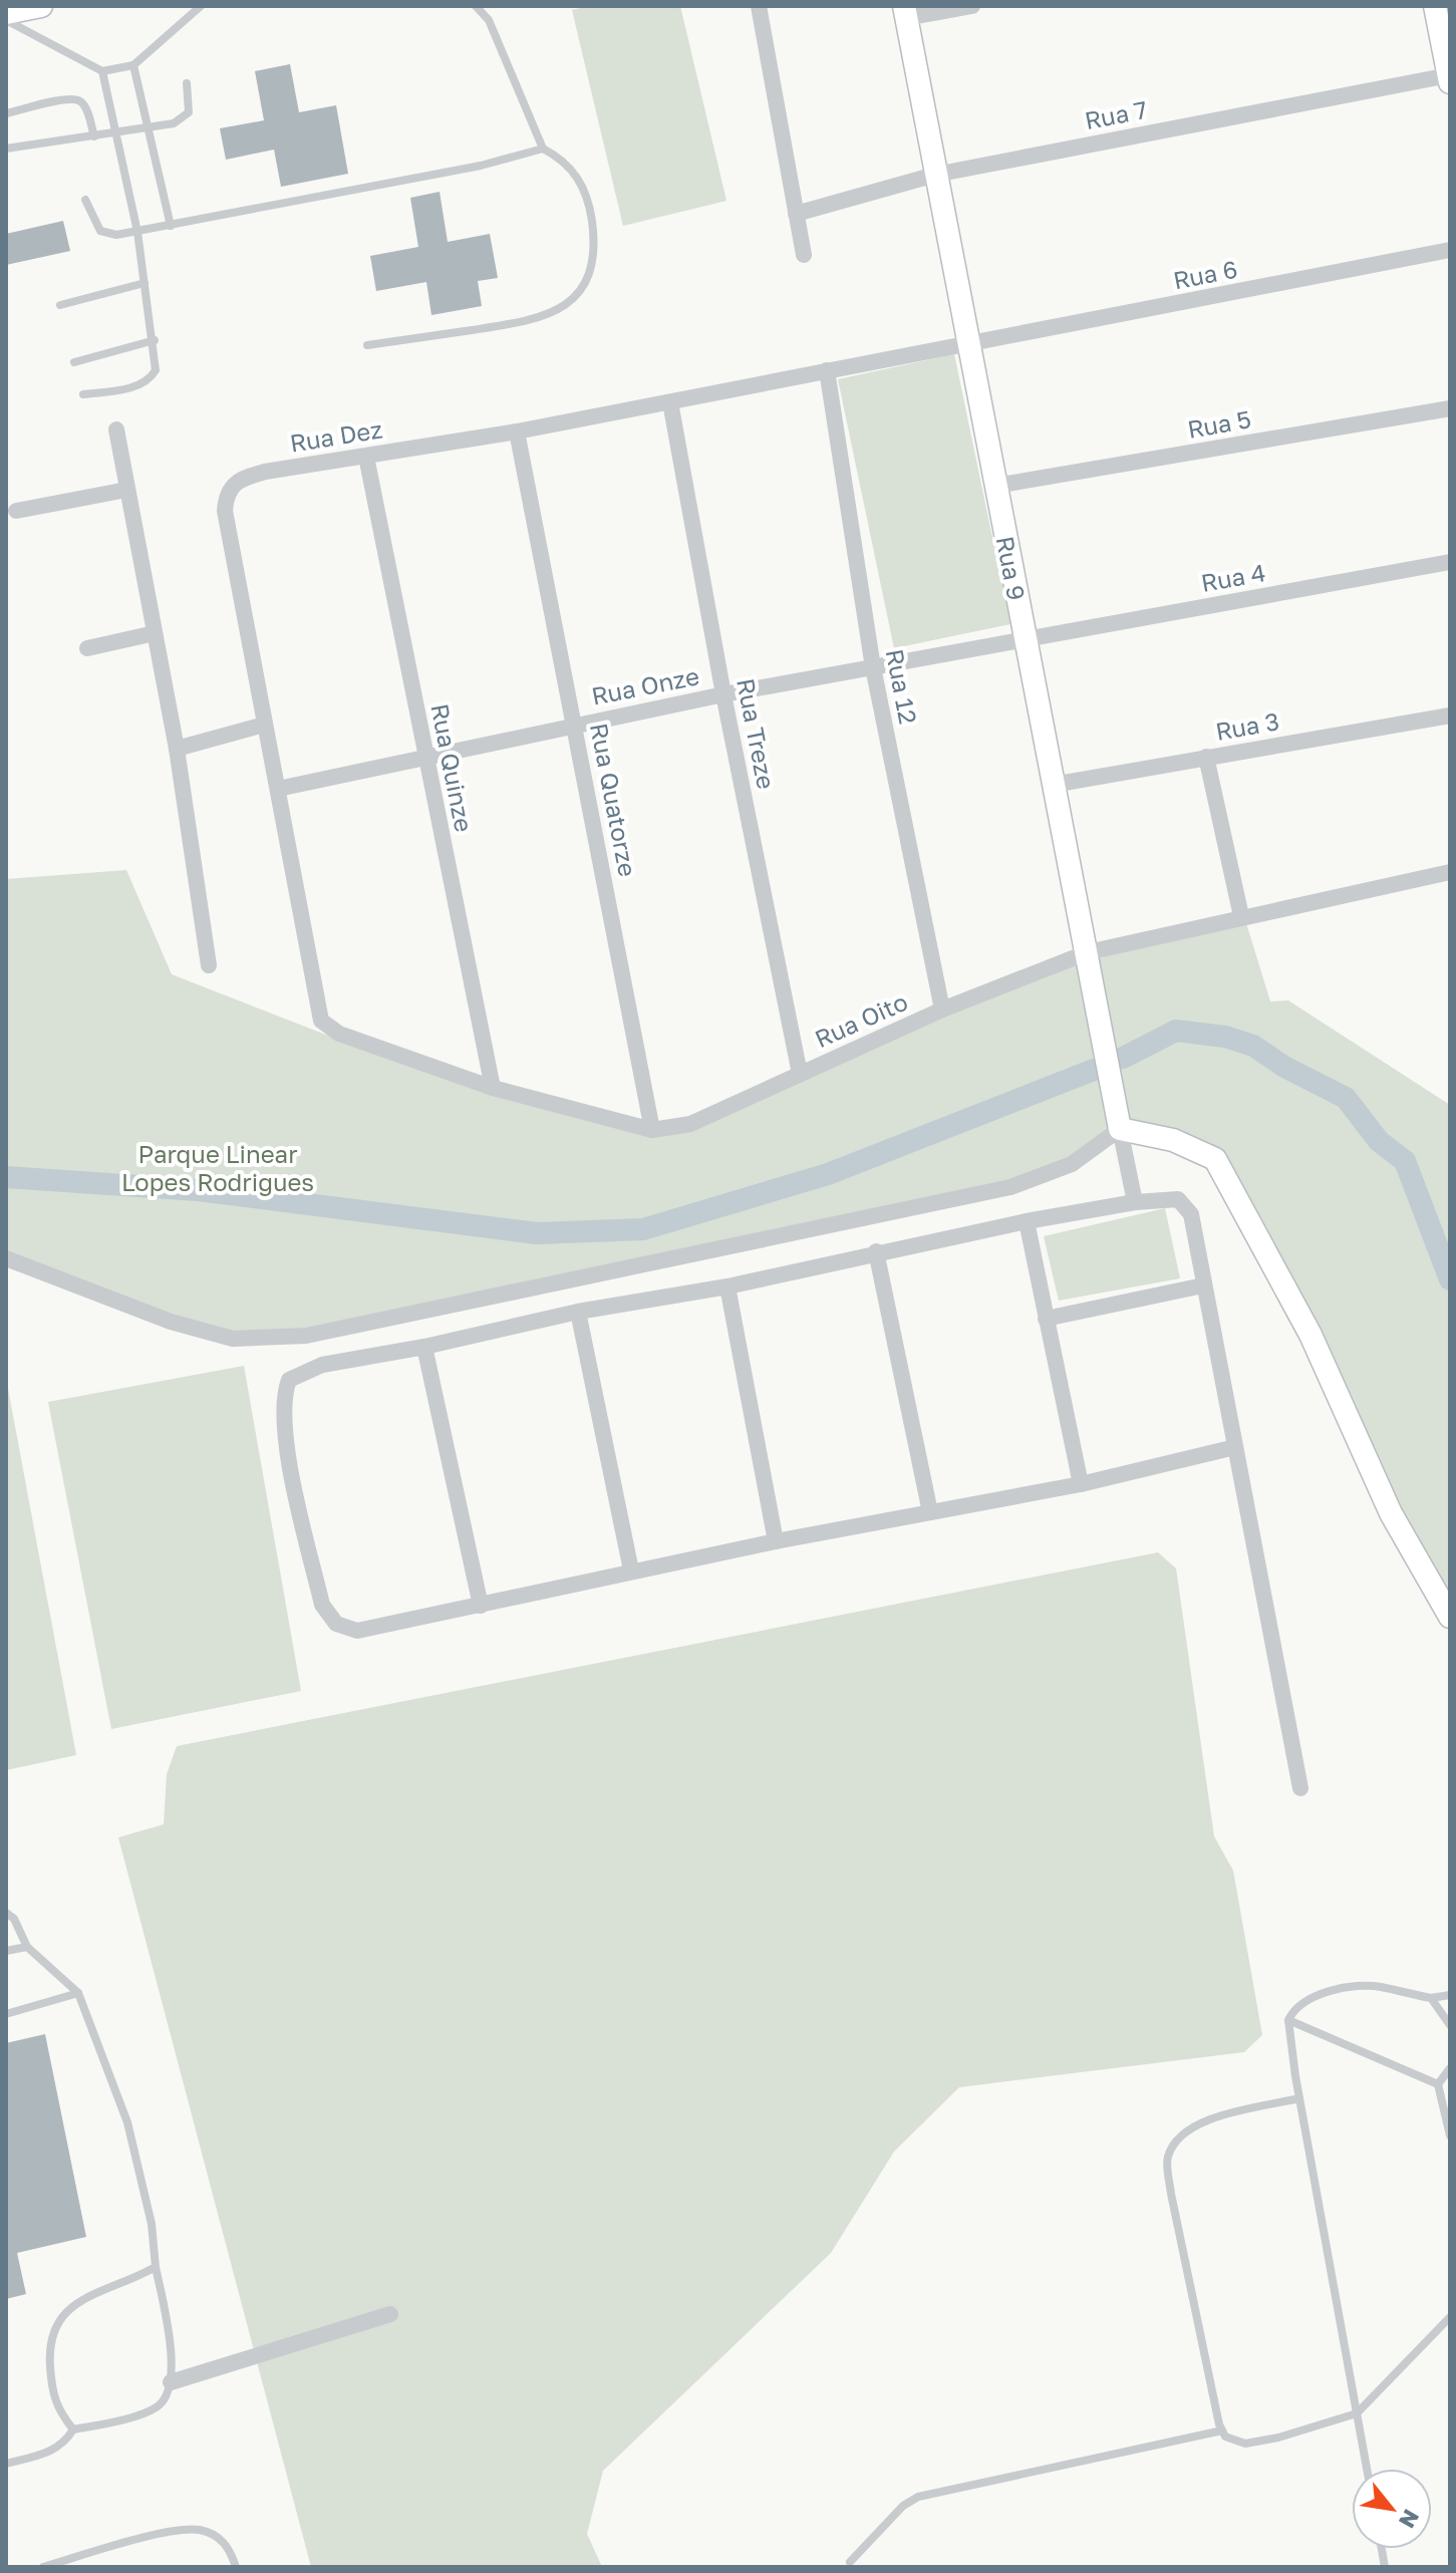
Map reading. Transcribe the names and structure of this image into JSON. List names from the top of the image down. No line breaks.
{"streets":{"street":["Rua 7","Rua 6","Rua 5","Rua Dez","Rua 9","Rua 4","Rua Onze","Rua 12","Rua 3","Rua Treze","Rua Quinze","Rua Quatorze","Rua Oito"]},"crossings":[["Rua 7","Rua 9"],["Rua 6","Rua Dez"],["Rua 6","Rua 9"],["Rua 5","Rua 9"],["Rua Dez","Rua 9"],["Rua Dez","Rua Onze"],["Rua Dez","Rua 12"],["Rua Dez","Rua Treze"],["Rua Dez","Rua Quinze"],["Rua Dez","Rua Quatorze"],["Rua Dez","Rua Oito"],["Rua 9","Rua 4"],["Rua 9","Rua Onze"],["Rua 9","Rua 3"],["Rua 9","Rua Oito"],["Rua 4","Rua Onze"],["Rua Onze","Rua 12"],["Rua Onze","Rua Treze"],["Rua Onze","Rua Quinze"],["Rua Onze","Rua Quatorze"],["Rua 12","Rua Oito"],["Rua Treze","Rua Oito"],["Rua Quinze","Rua Oito"],["Rua Quatorze","Rua Oito"]],"parks":["Parque Linear Lopes Rodrigues"],"north":"bottom right"}
